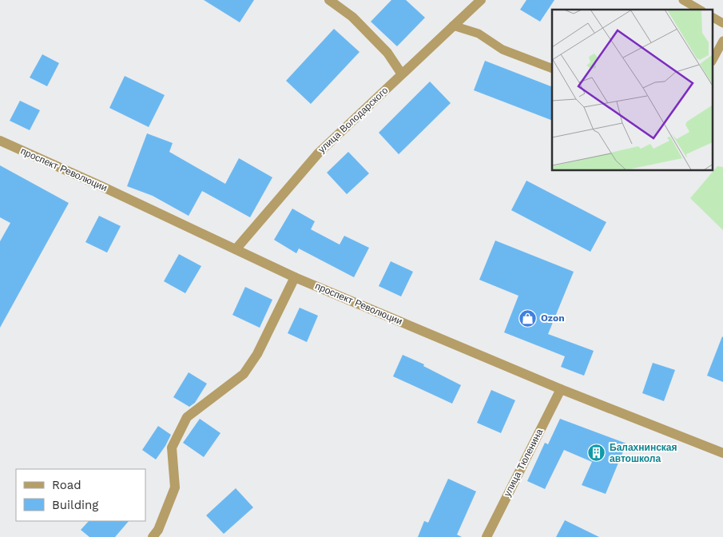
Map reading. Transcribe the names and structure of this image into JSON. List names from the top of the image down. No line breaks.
{"streets":{"street":["улица Володарского","проспект Революции","улица Тюленина"]},"crossings":[["улица Володарского","проспект Революции"],["проспект Революции","улица Тюленина"]],"places":{"shop":["Ozon"],"building":["Балахнинская автошкола"]},"legend":["Road","Building"]}
